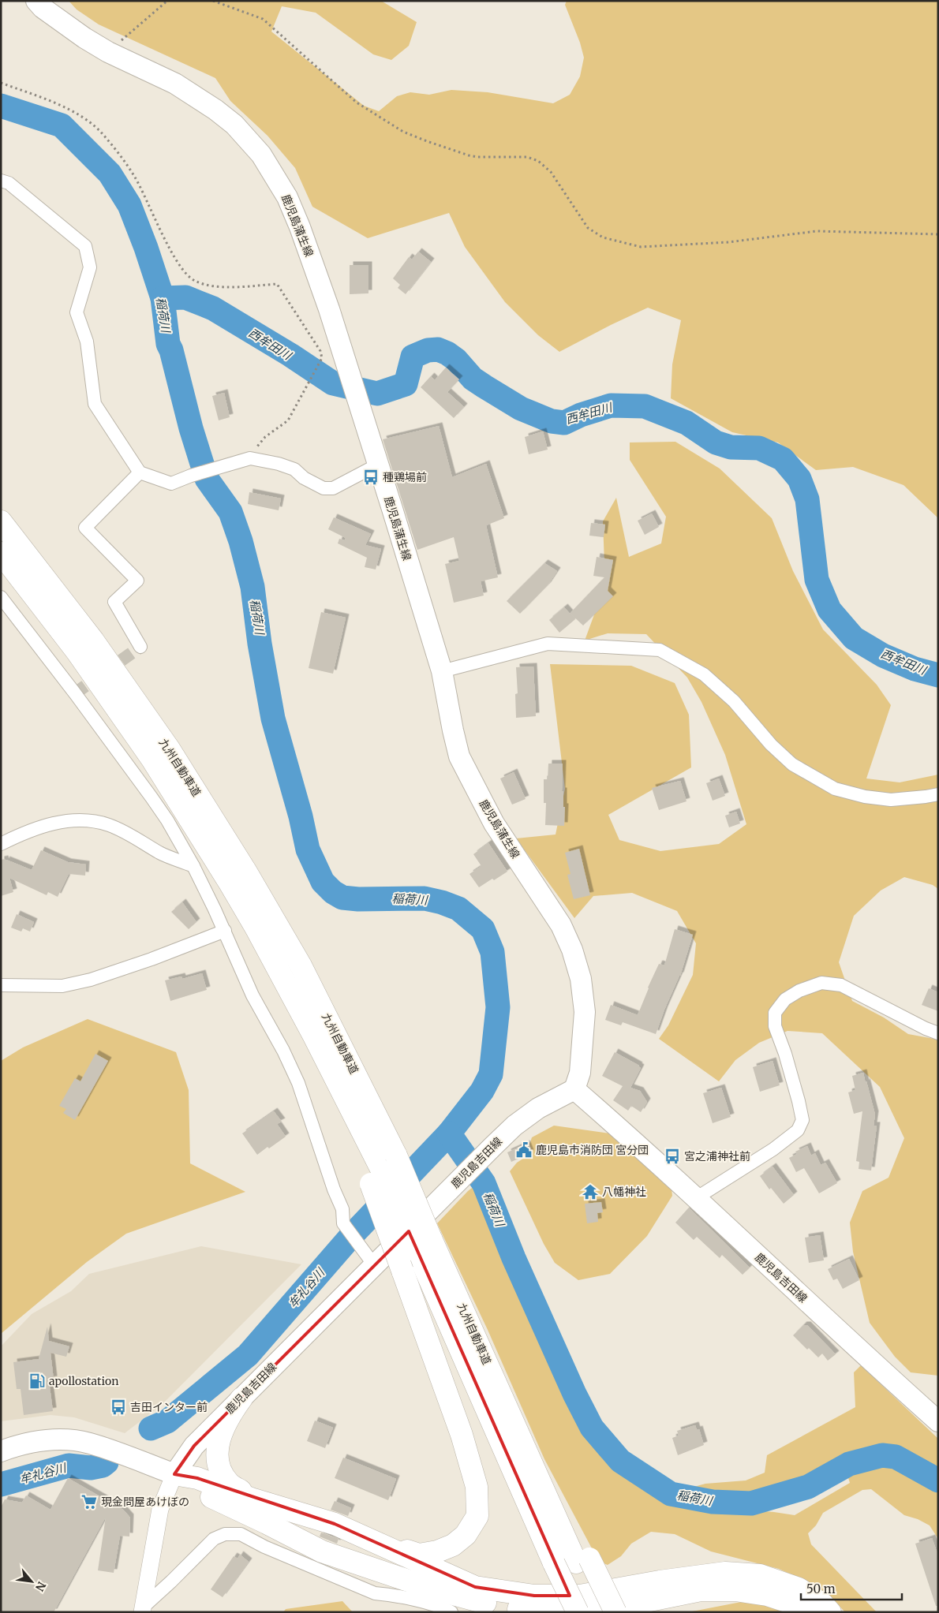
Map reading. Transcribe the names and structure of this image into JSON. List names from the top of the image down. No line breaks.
{"streets":{"highway":["九州自動車道"],"main road":["鹿児島蒲生線","鹿児島吉田線"]},"crossings":[["鹿児島蒲生線","鹿児島吉田線"]],"water":["稲荷川","西牟田川","牟礼谷川"],"places":{"bus stop":["種鶏場前","宮之浦神社前","吉田インター前"],"public building":["鹿児島市消防団 宮分団"],"temple":["八幡神社"],"fuel station":["apollostation"],"supermarket":["現金問屋あけぼの"]},"scale_bar":"50 m","north":"bottom right"}
